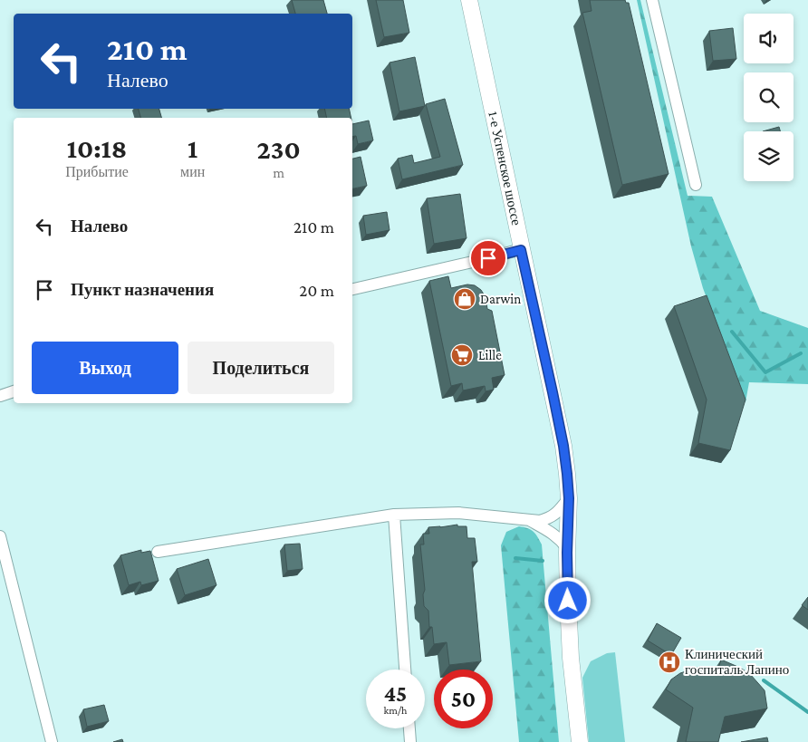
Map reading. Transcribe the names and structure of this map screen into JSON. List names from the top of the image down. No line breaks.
{"streets":{"main road":["1-е Успенское шоссе"]},"places":{"shop":["Darwin"],"supermarket":["Lille"],"hospital":["Клинический госпиталь Лапино"]},"page":{"turn":["210 m","Налево"],"eta":["10:18","Прибытие","1","мин","230","m"],"list":[{"name":"Налево","value":"210 m"},{"name":"Пункт назначения","value":"20 m"}],"buttons":["Выход","Поделиться"],"speed":"45 km/h","limit":"50"}}
